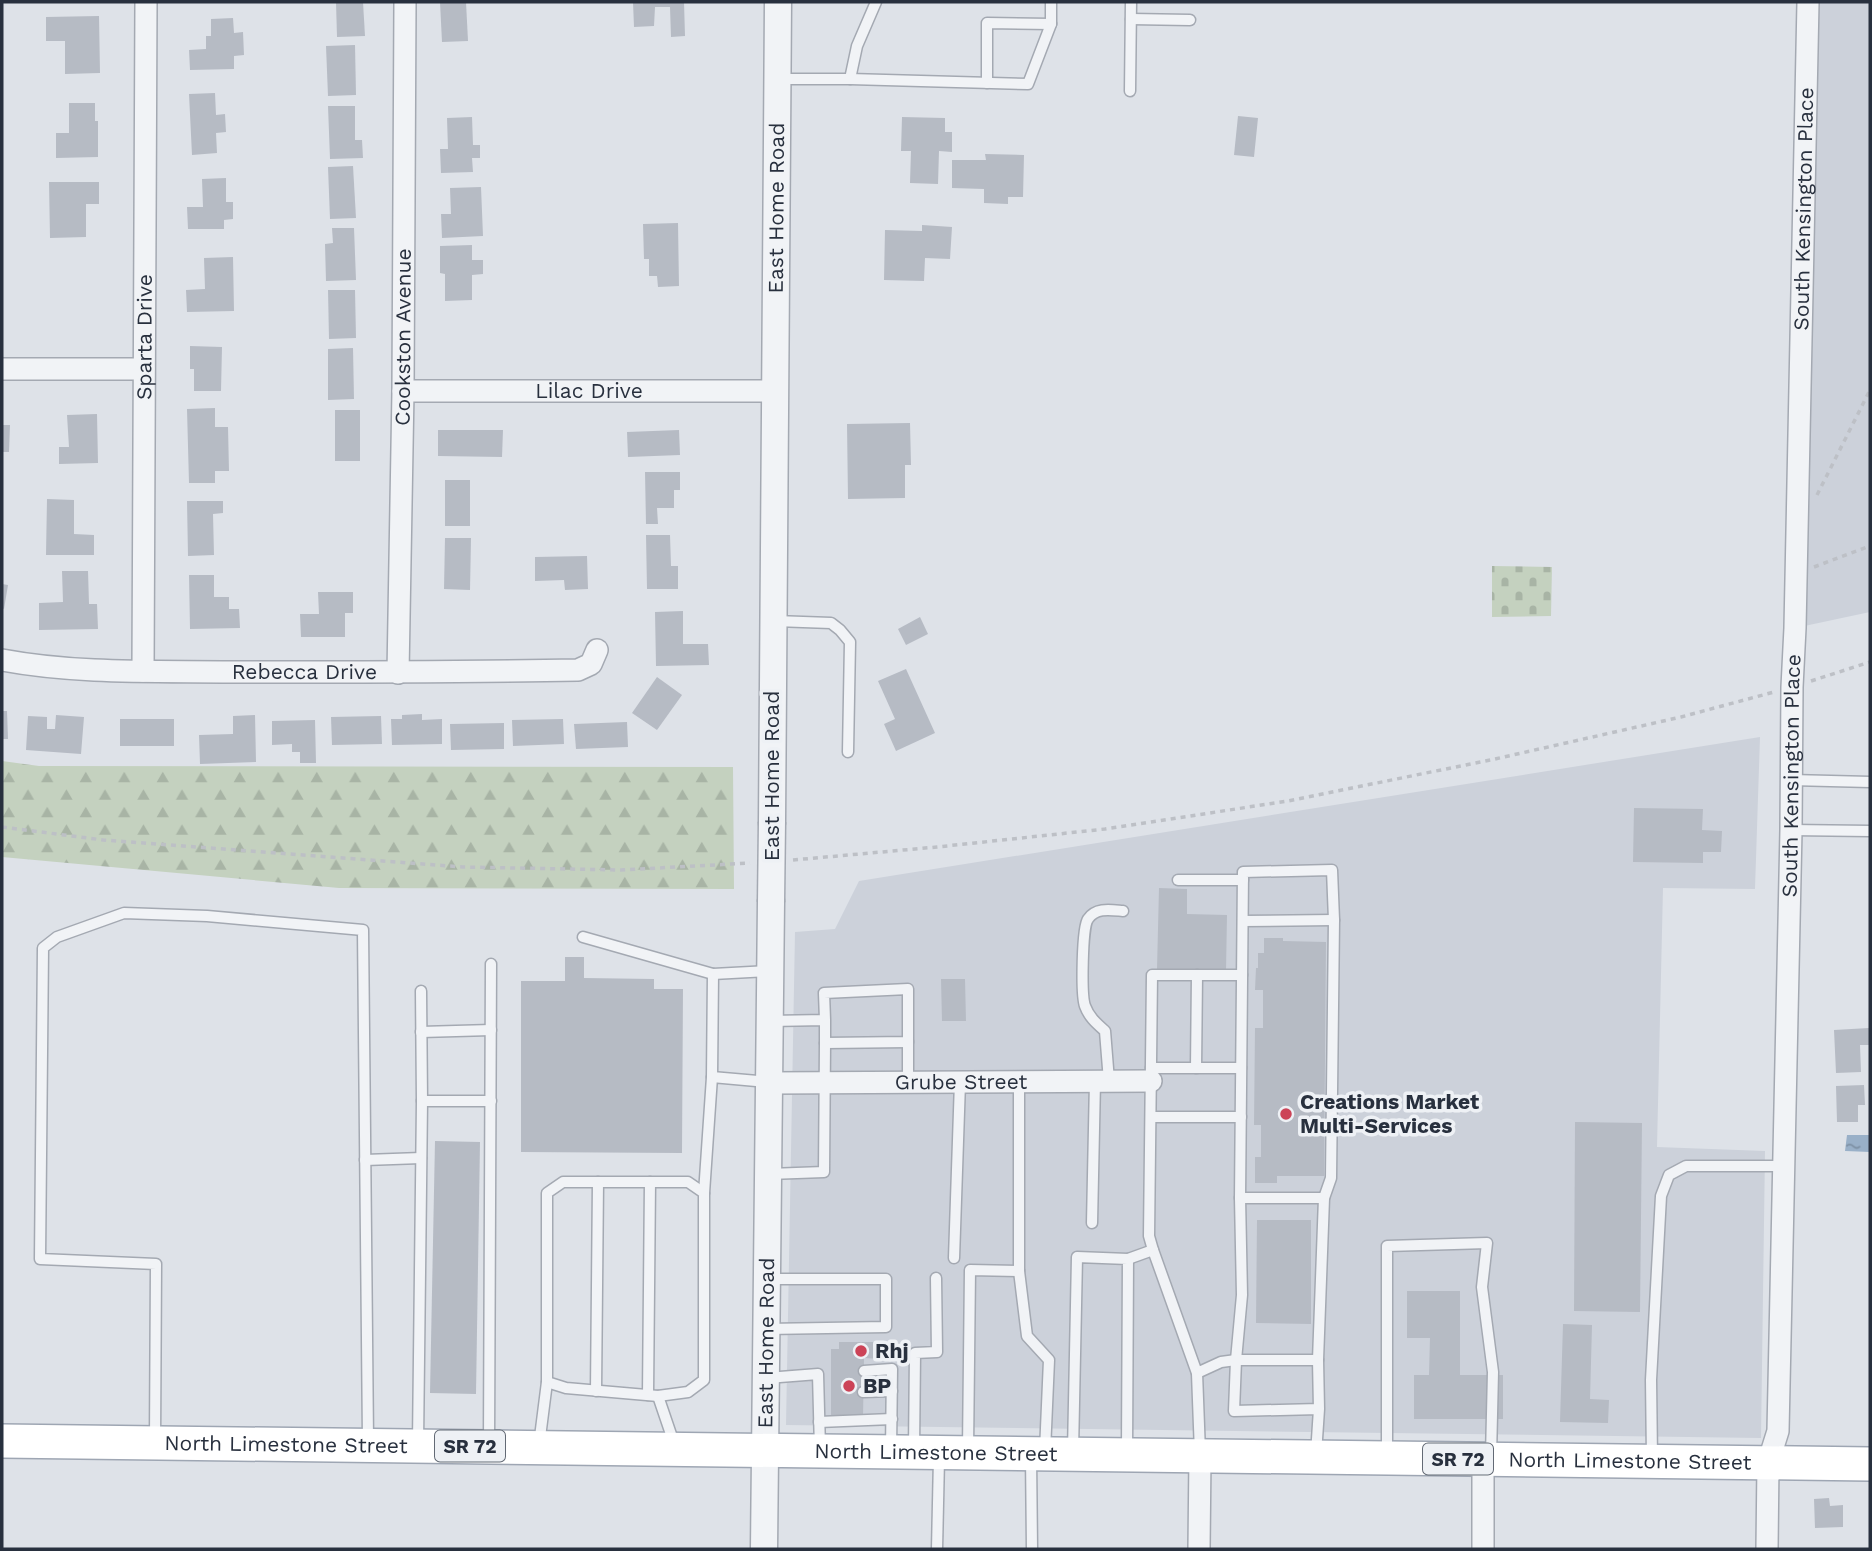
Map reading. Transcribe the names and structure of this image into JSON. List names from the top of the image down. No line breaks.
{"streets":{"main road":["North Limestone Street","SR 72"],"street":["East Home Road","South Kensington Place","Sparta Drive","Cookston Avenue","Lilac Drive","Rebecca Drive","Grube Street"]},"crossings":[["East Home Road","Lilac Drive"],["East Home Road","Grube Street"],["East Home Road","North Limestone Street"],["South Kensington Place","North Limestone Street"],["Sparta Drive","Rebecca Drive"],["Cookston Avenue","Lilac Drive"],["Cookston Avenue","Rebecca Drive"]],"places":["Creations Market Multi-Services","Rhj","BP"]}
